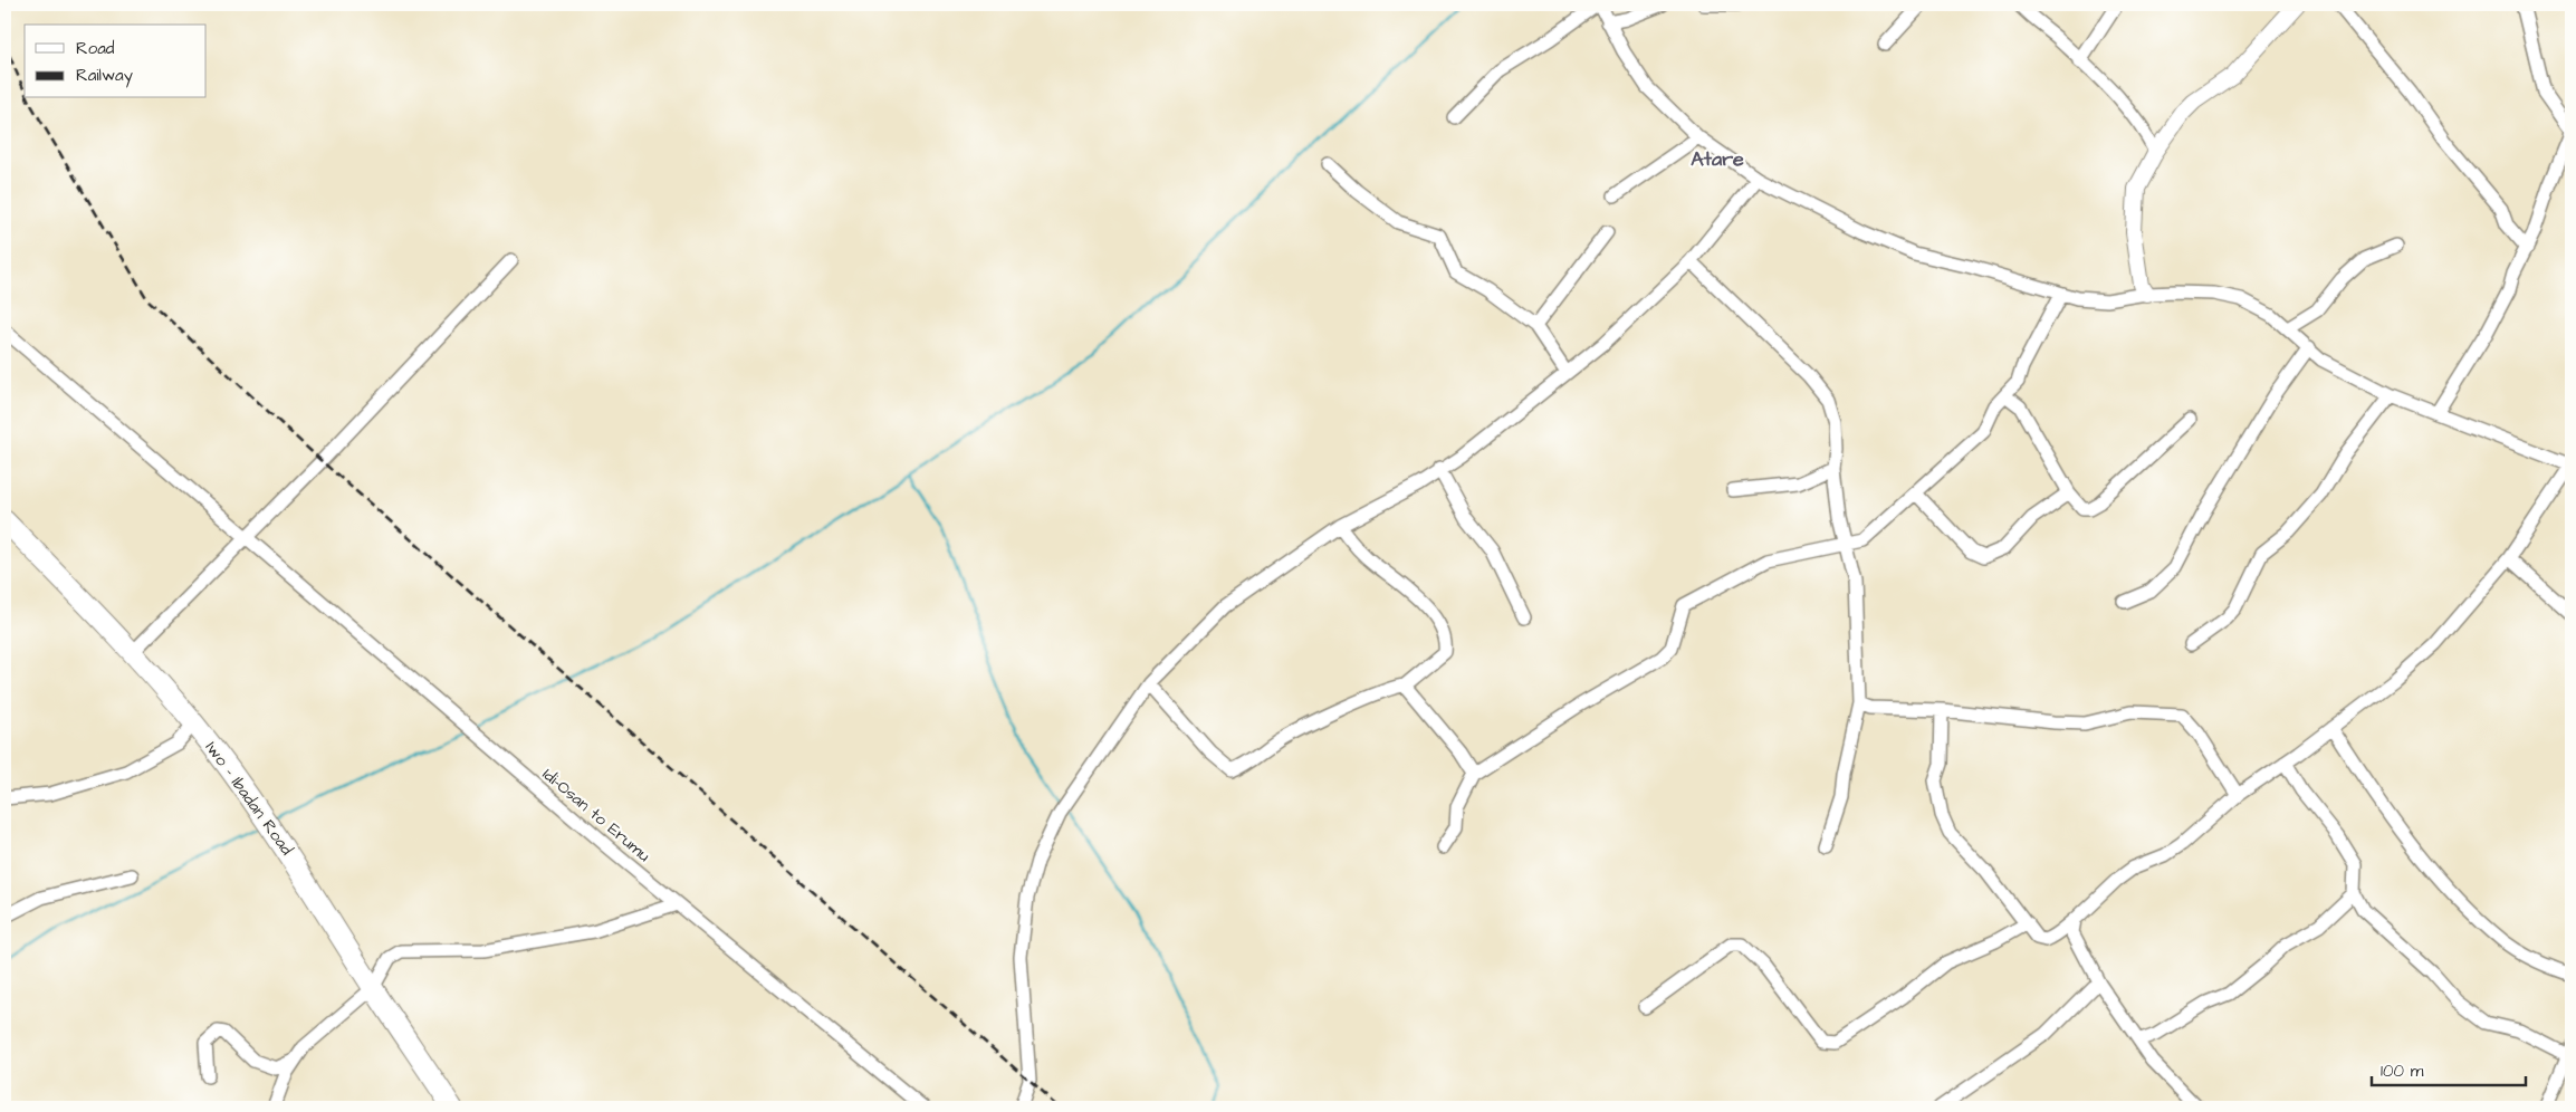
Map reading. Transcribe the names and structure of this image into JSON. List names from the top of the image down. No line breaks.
{"streets":{"main road":["Iwo - Ibadan Road"],"street":["Idi-Osan to Erumu"]},"districts":["Atare"],"legend":["Road","Railway"],"scale_bar":"100 m"}
